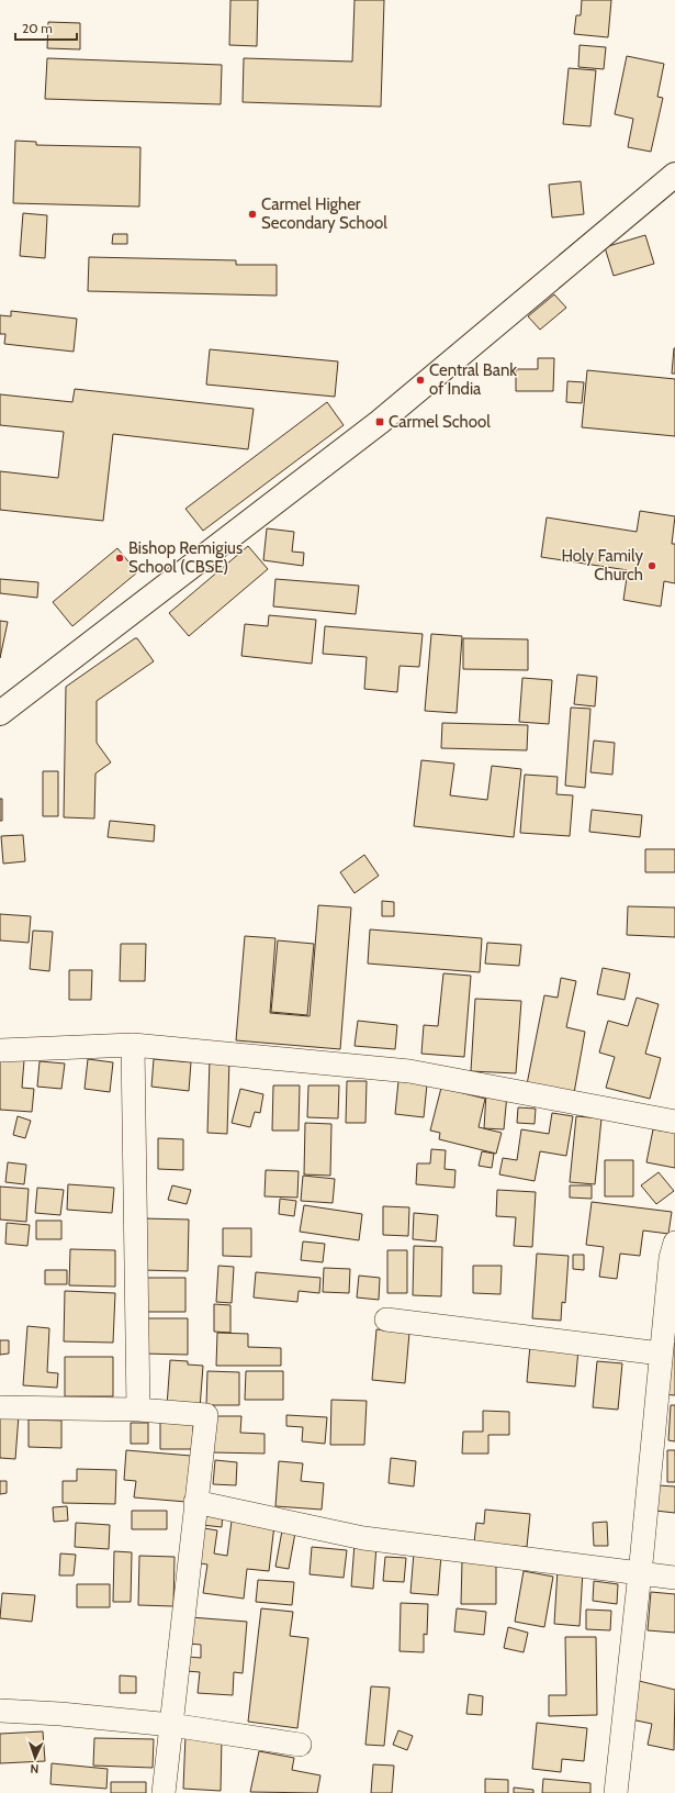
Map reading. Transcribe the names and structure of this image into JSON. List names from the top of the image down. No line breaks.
{"places":{"other":["Carmel Higher Secondary School","Central Bank of India","Bishop Remigius School (CBSE)","Holy Family Church"],"transit":["Carmel School"]},"scale_bar":"20 m","north":"bottom"}
